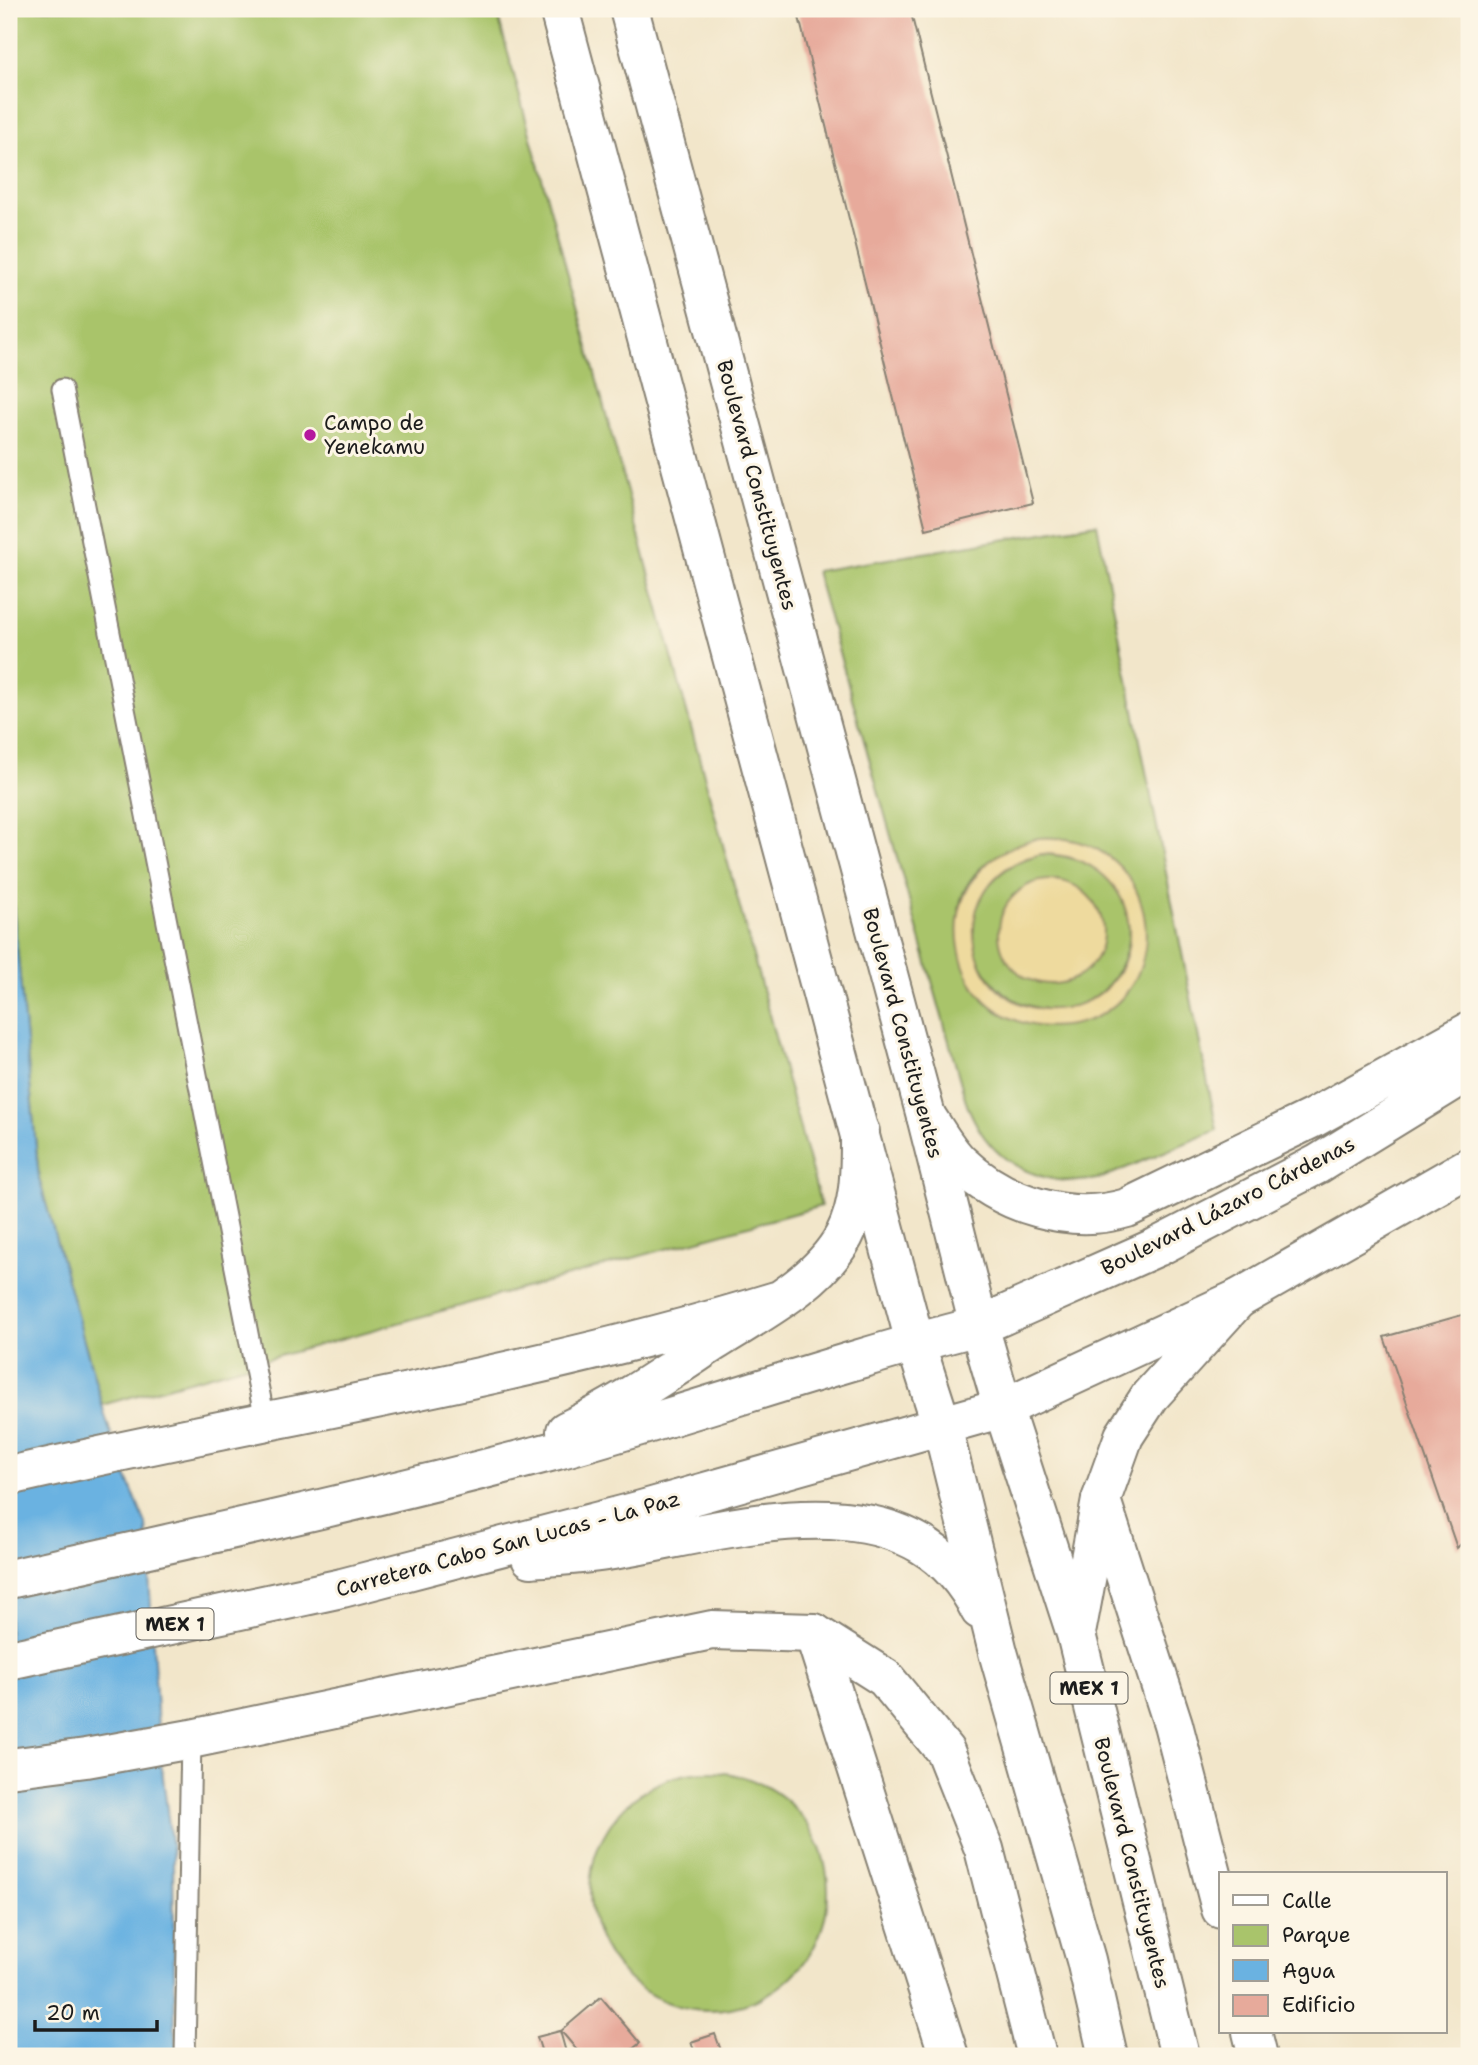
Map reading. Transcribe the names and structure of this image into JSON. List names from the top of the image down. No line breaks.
{"streets":{"main road":["Boulevard Constituyentes","Boulevard Lázaro Cárdenas","Carretera Cabo San Lucas - La Paz","MEX 1"]},"crossings":[["Boulevard Constituyentes","Boulevard Lázaro Cárdenas"],["Boulevard Constituyentes","Carretera Cabo San Lucas - La Paz"],["Carretera Cabo San Lucas - La Paz","MEX 1"]],"places":["Campo de Yenekamu"],"legend":["Calle","Parque","Agua","Edificio"],"scale_bar":"20 m"}
